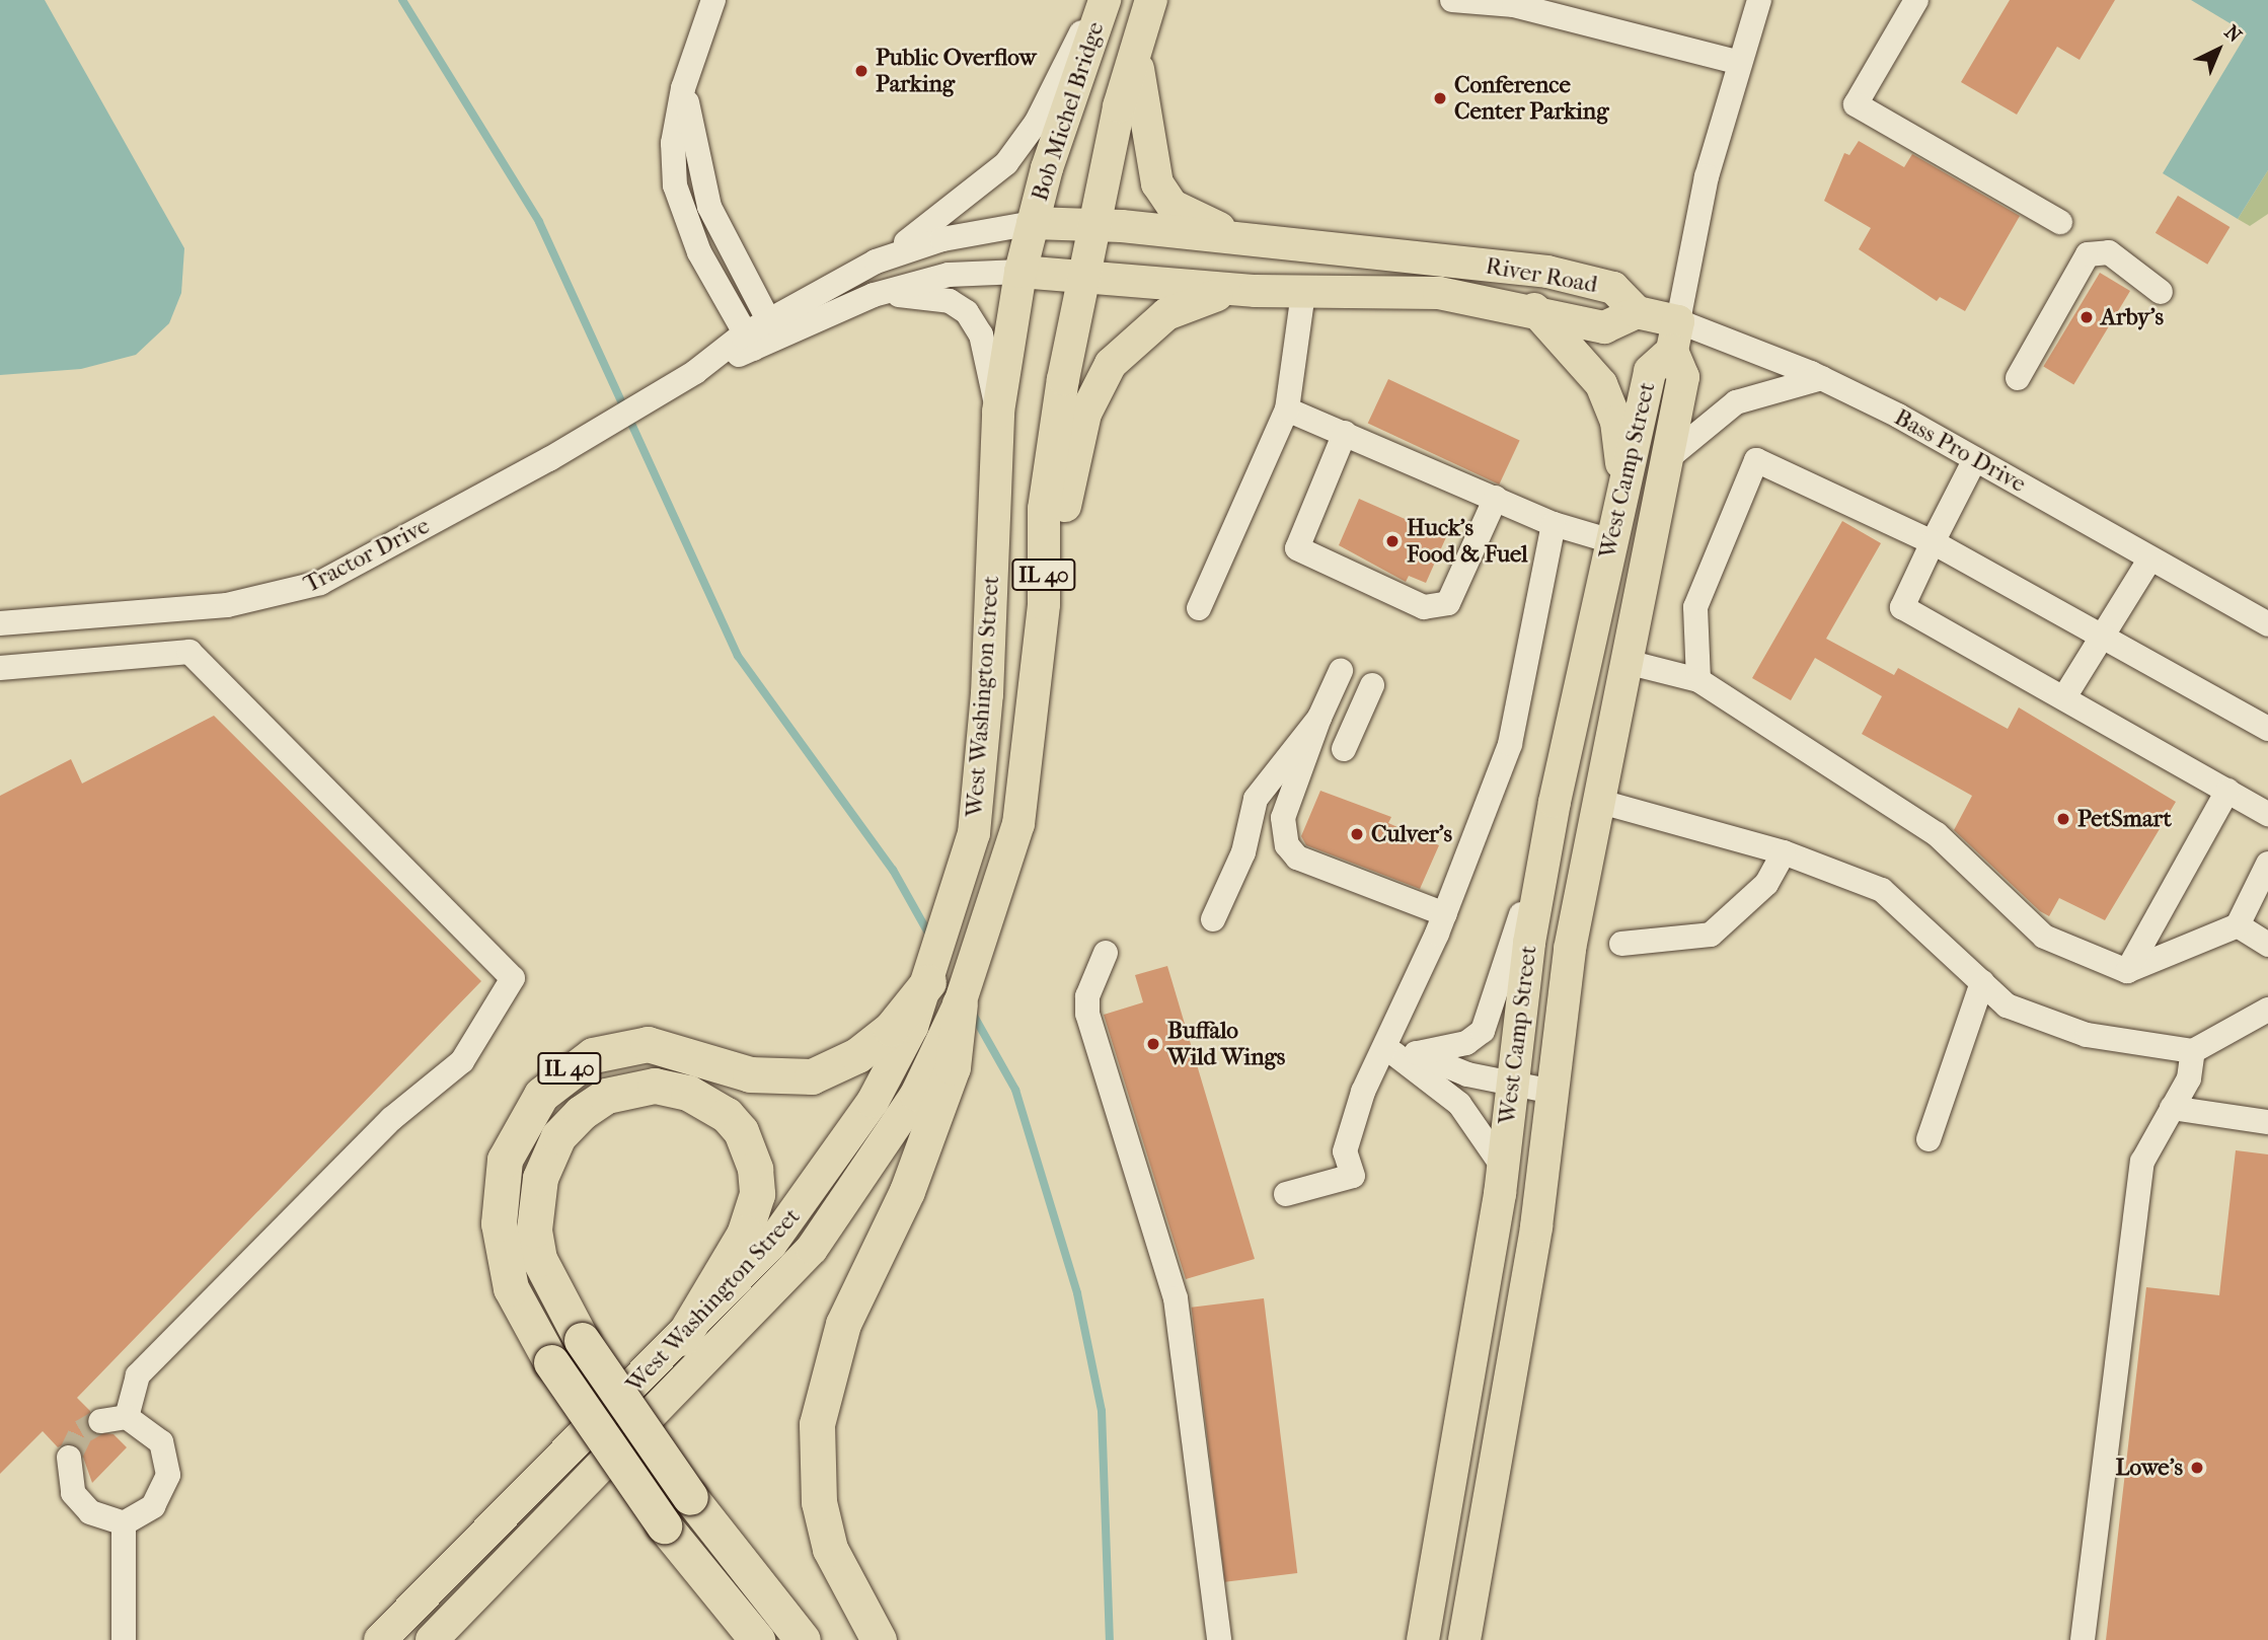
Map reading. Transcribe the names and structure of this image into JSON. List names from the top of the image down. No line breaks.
{"streets":{"highway":["IL 40"],"main road":["Bob Michel Bridge","River Road","Bass Pro Drive","West Camp Street","Tractor Drive","West Washington Street"]},"crossings":[["Bob Michel Bridge","River Road"],["Bob Michel Bridge","Tractor Drive"],["Bob Michel Bridge","West Washington Street"],["River Road","Bass Pro Drive"],["River Road","Tractor Drive"],["River Road","West Washington Street"],["Bass Pro Drive","West Camp Street"],["Tractor Drive","West Washington Street"],["IL 40","West Washington Street"]],"places":["Public Overflow Parking","Conference Center Parking","Arby's","Huck's Food & Fuel","PetSmart","Culver's","Buffalo Wild Wings","Lowe's"],"north":"top right"}
